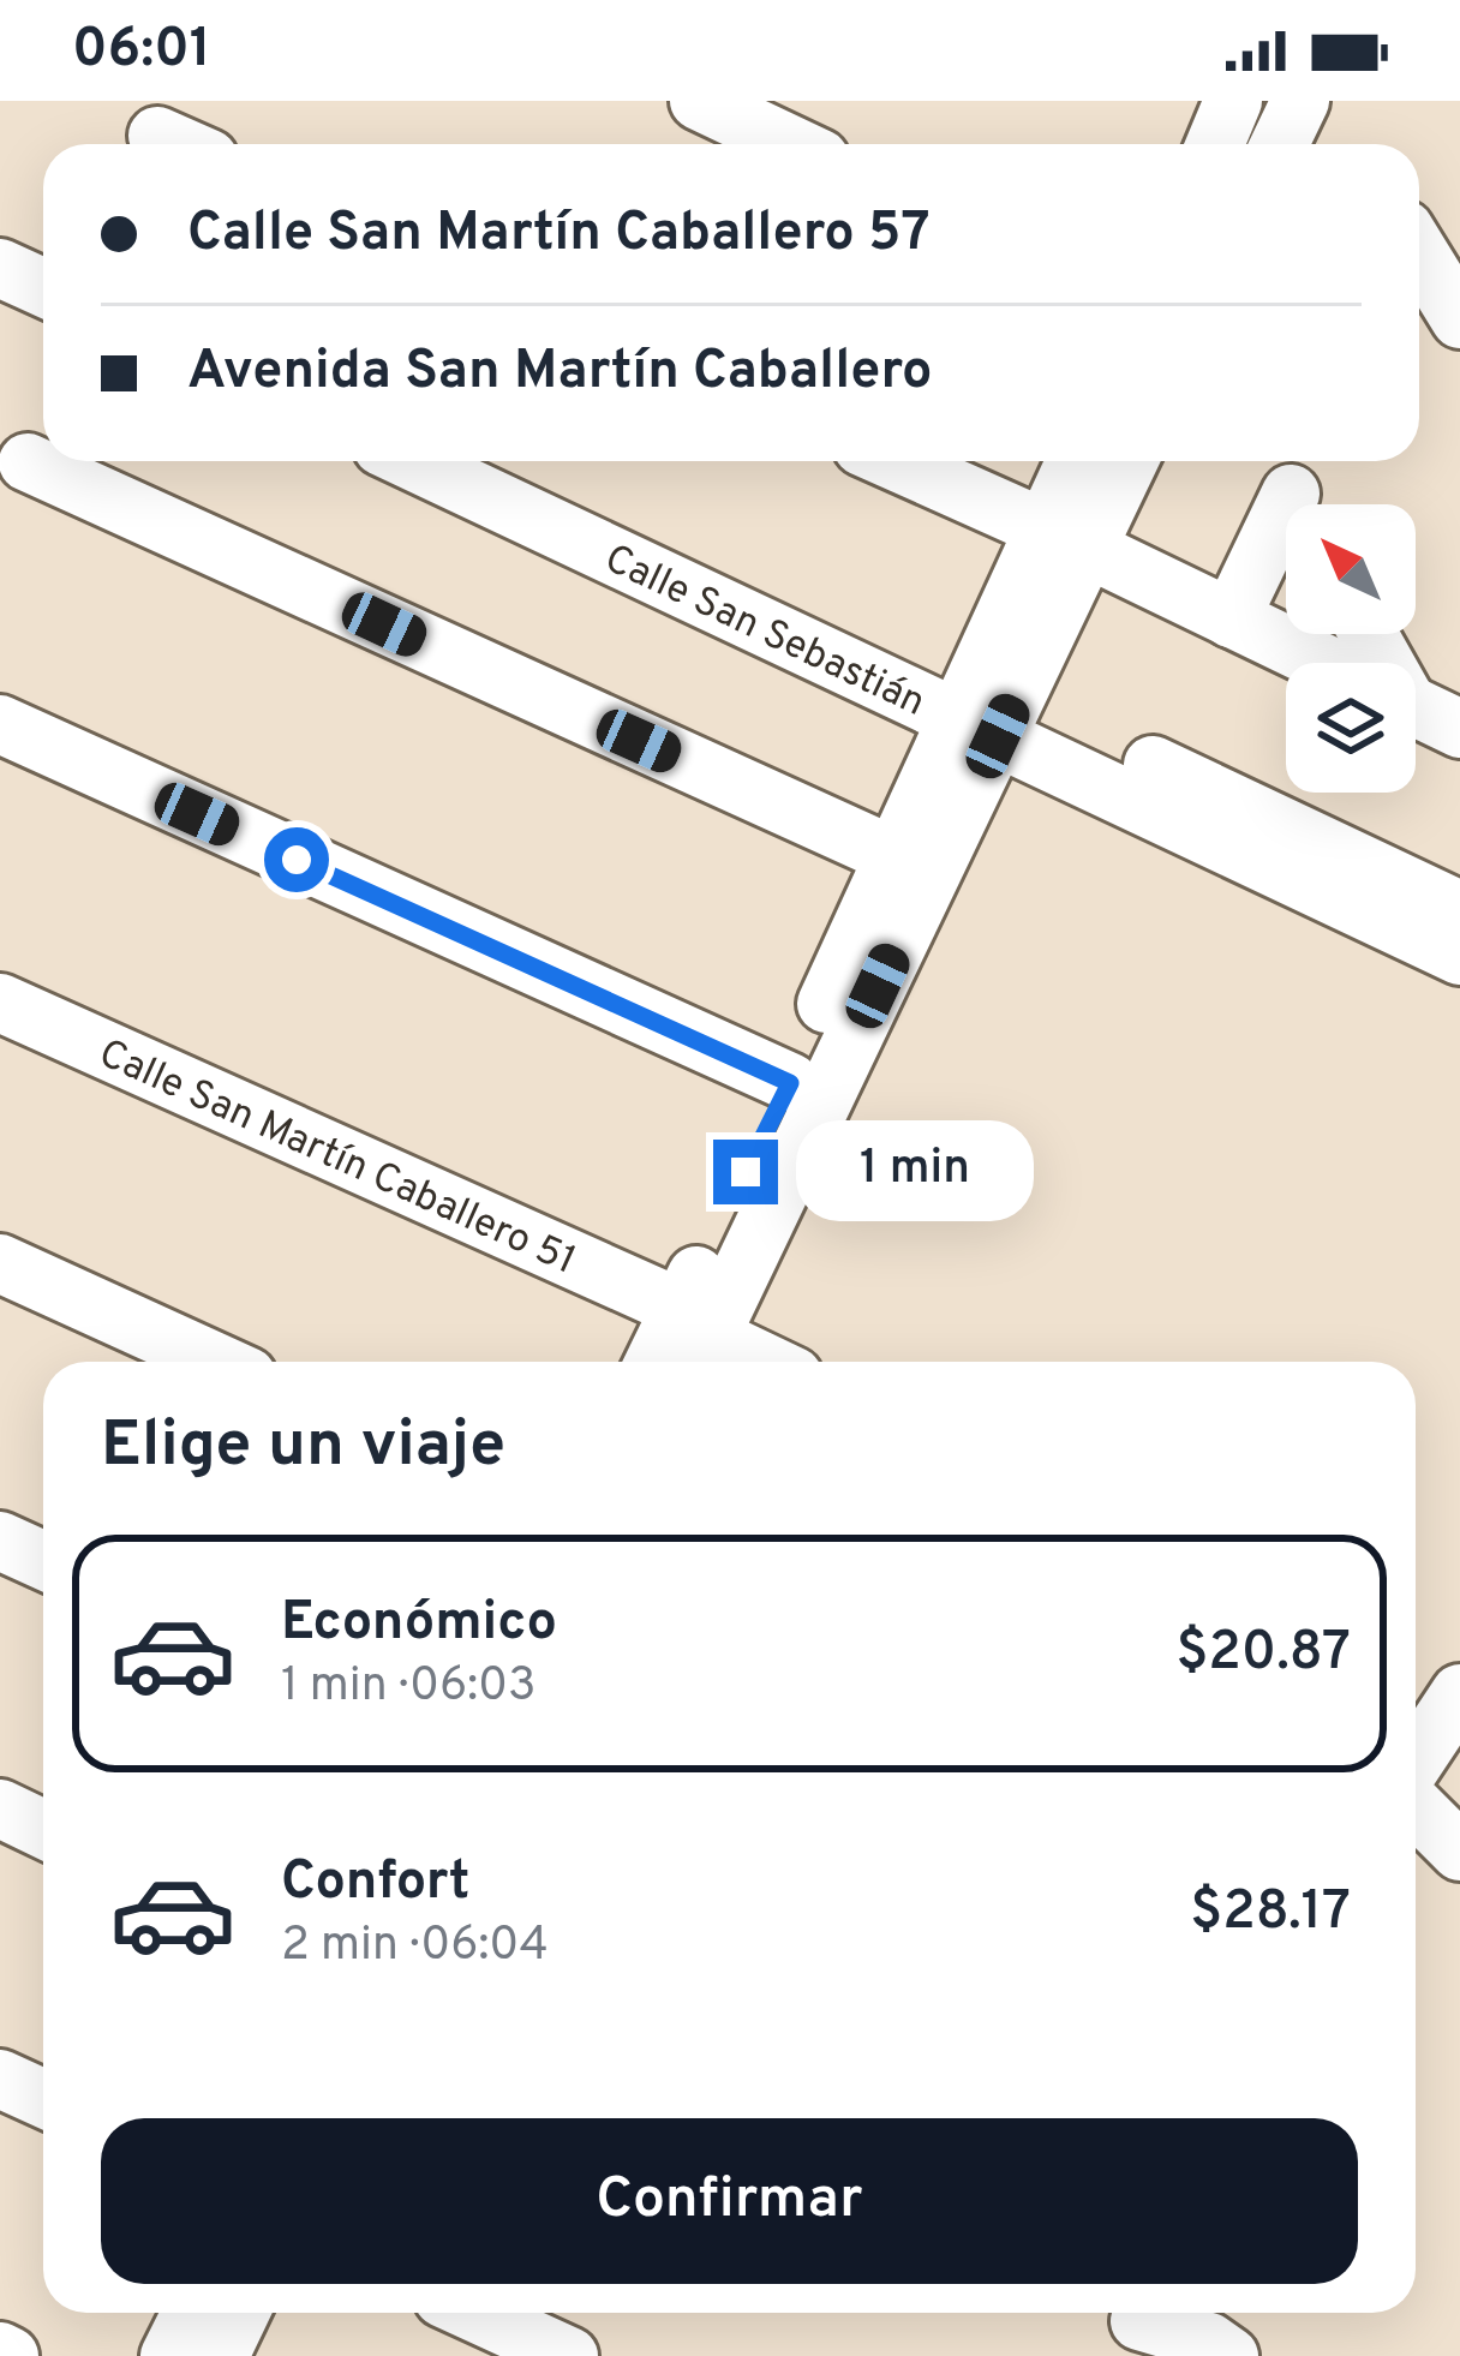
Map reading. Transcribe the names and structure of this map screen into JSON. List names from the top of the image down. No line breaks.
{"streets":{"street":["Calle San Sebastián","Calle San Martín Caballero 51"]},"north":"top left","page":{"status":"06:01","banner":["Calle San Martín Caballero 57","Avenida San Martín Caballero"],"bubble":"1 min","heading":"Elige un viaje","list":[{"name":"Económico","note":"1 min · 06:03","value":"$20.87"},{"name":"Confort","note":"2 min · 06:04","value":"$28.17"}],"buttons":"Confirmar"}}
